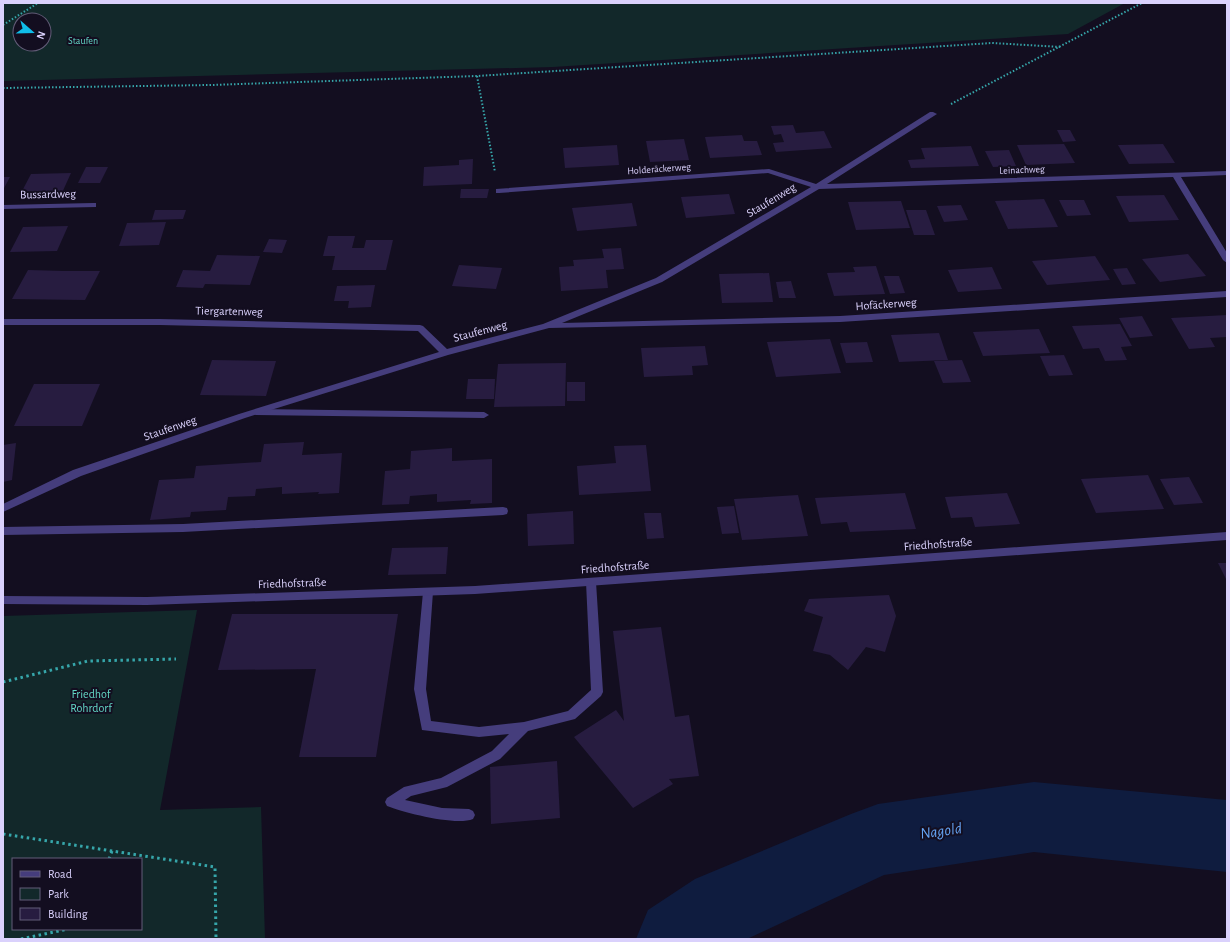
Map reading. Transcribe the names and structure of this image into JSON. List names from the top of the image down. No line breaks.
{"streets":{"street":["Holderäckerweg","Leinachweg","Bussardweg","Staufenweg","Hofäckerweg","Tiergartenweg","Friedhofstraße"]},"crossings":[["Holderäckerweg","Leinachweg"],["Holderäckerweg","Staufenweg"],["Leinachweg","Staufenweg"],["Staufenweg","Hofäckerweg"],["Staufenweg","Tiergartenweg"]],"water":["Nagold"],"parks":["Staufen","Friedhof Rohrdorf"],"legend":["Road","Park","Building"],"north":"right"}
